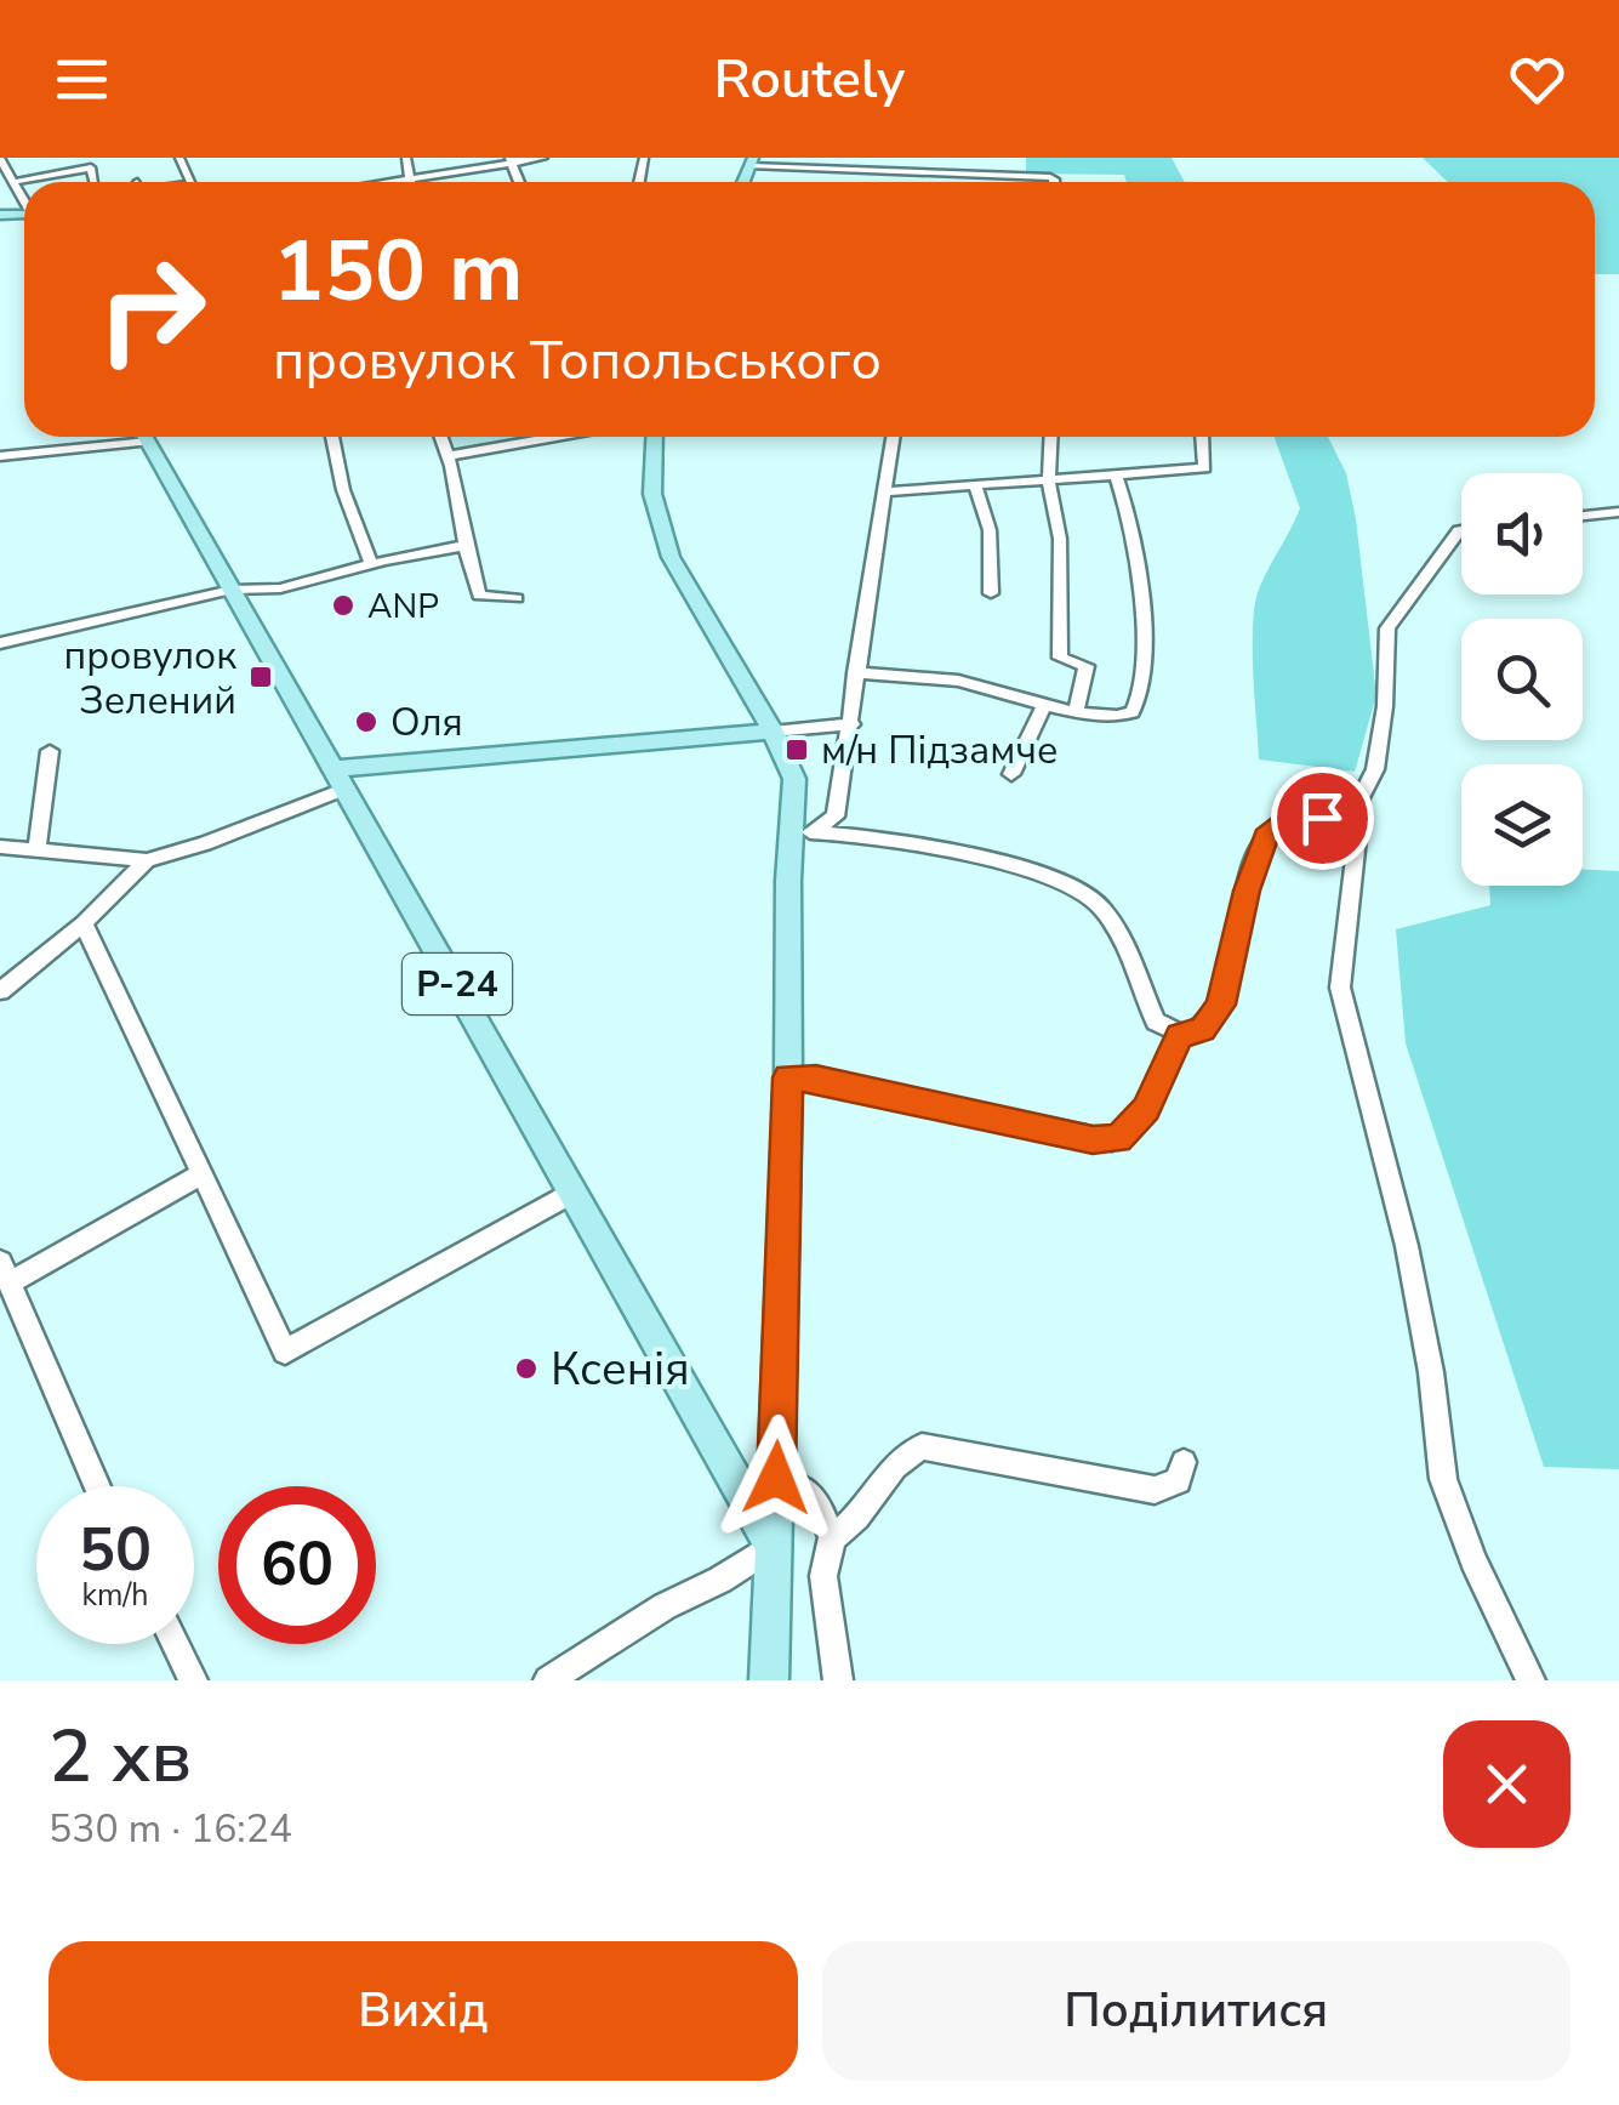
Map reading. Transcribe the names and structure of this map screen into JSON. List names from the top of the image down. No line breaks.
{"streets":{"main road":["Р-24"]},"places":{"other":["ANP","Оля","Ксенія"],"transit":["провулок Зелений","м/н Підзамче"]},"page":{"header":"Routely","turn":["150 m","провулок Топольського"],"speed":"50 km/h","limit":"60","heading":["2 хв","530 m · 16:24"],"buttons":["Вихід","Поділитися"]}}
